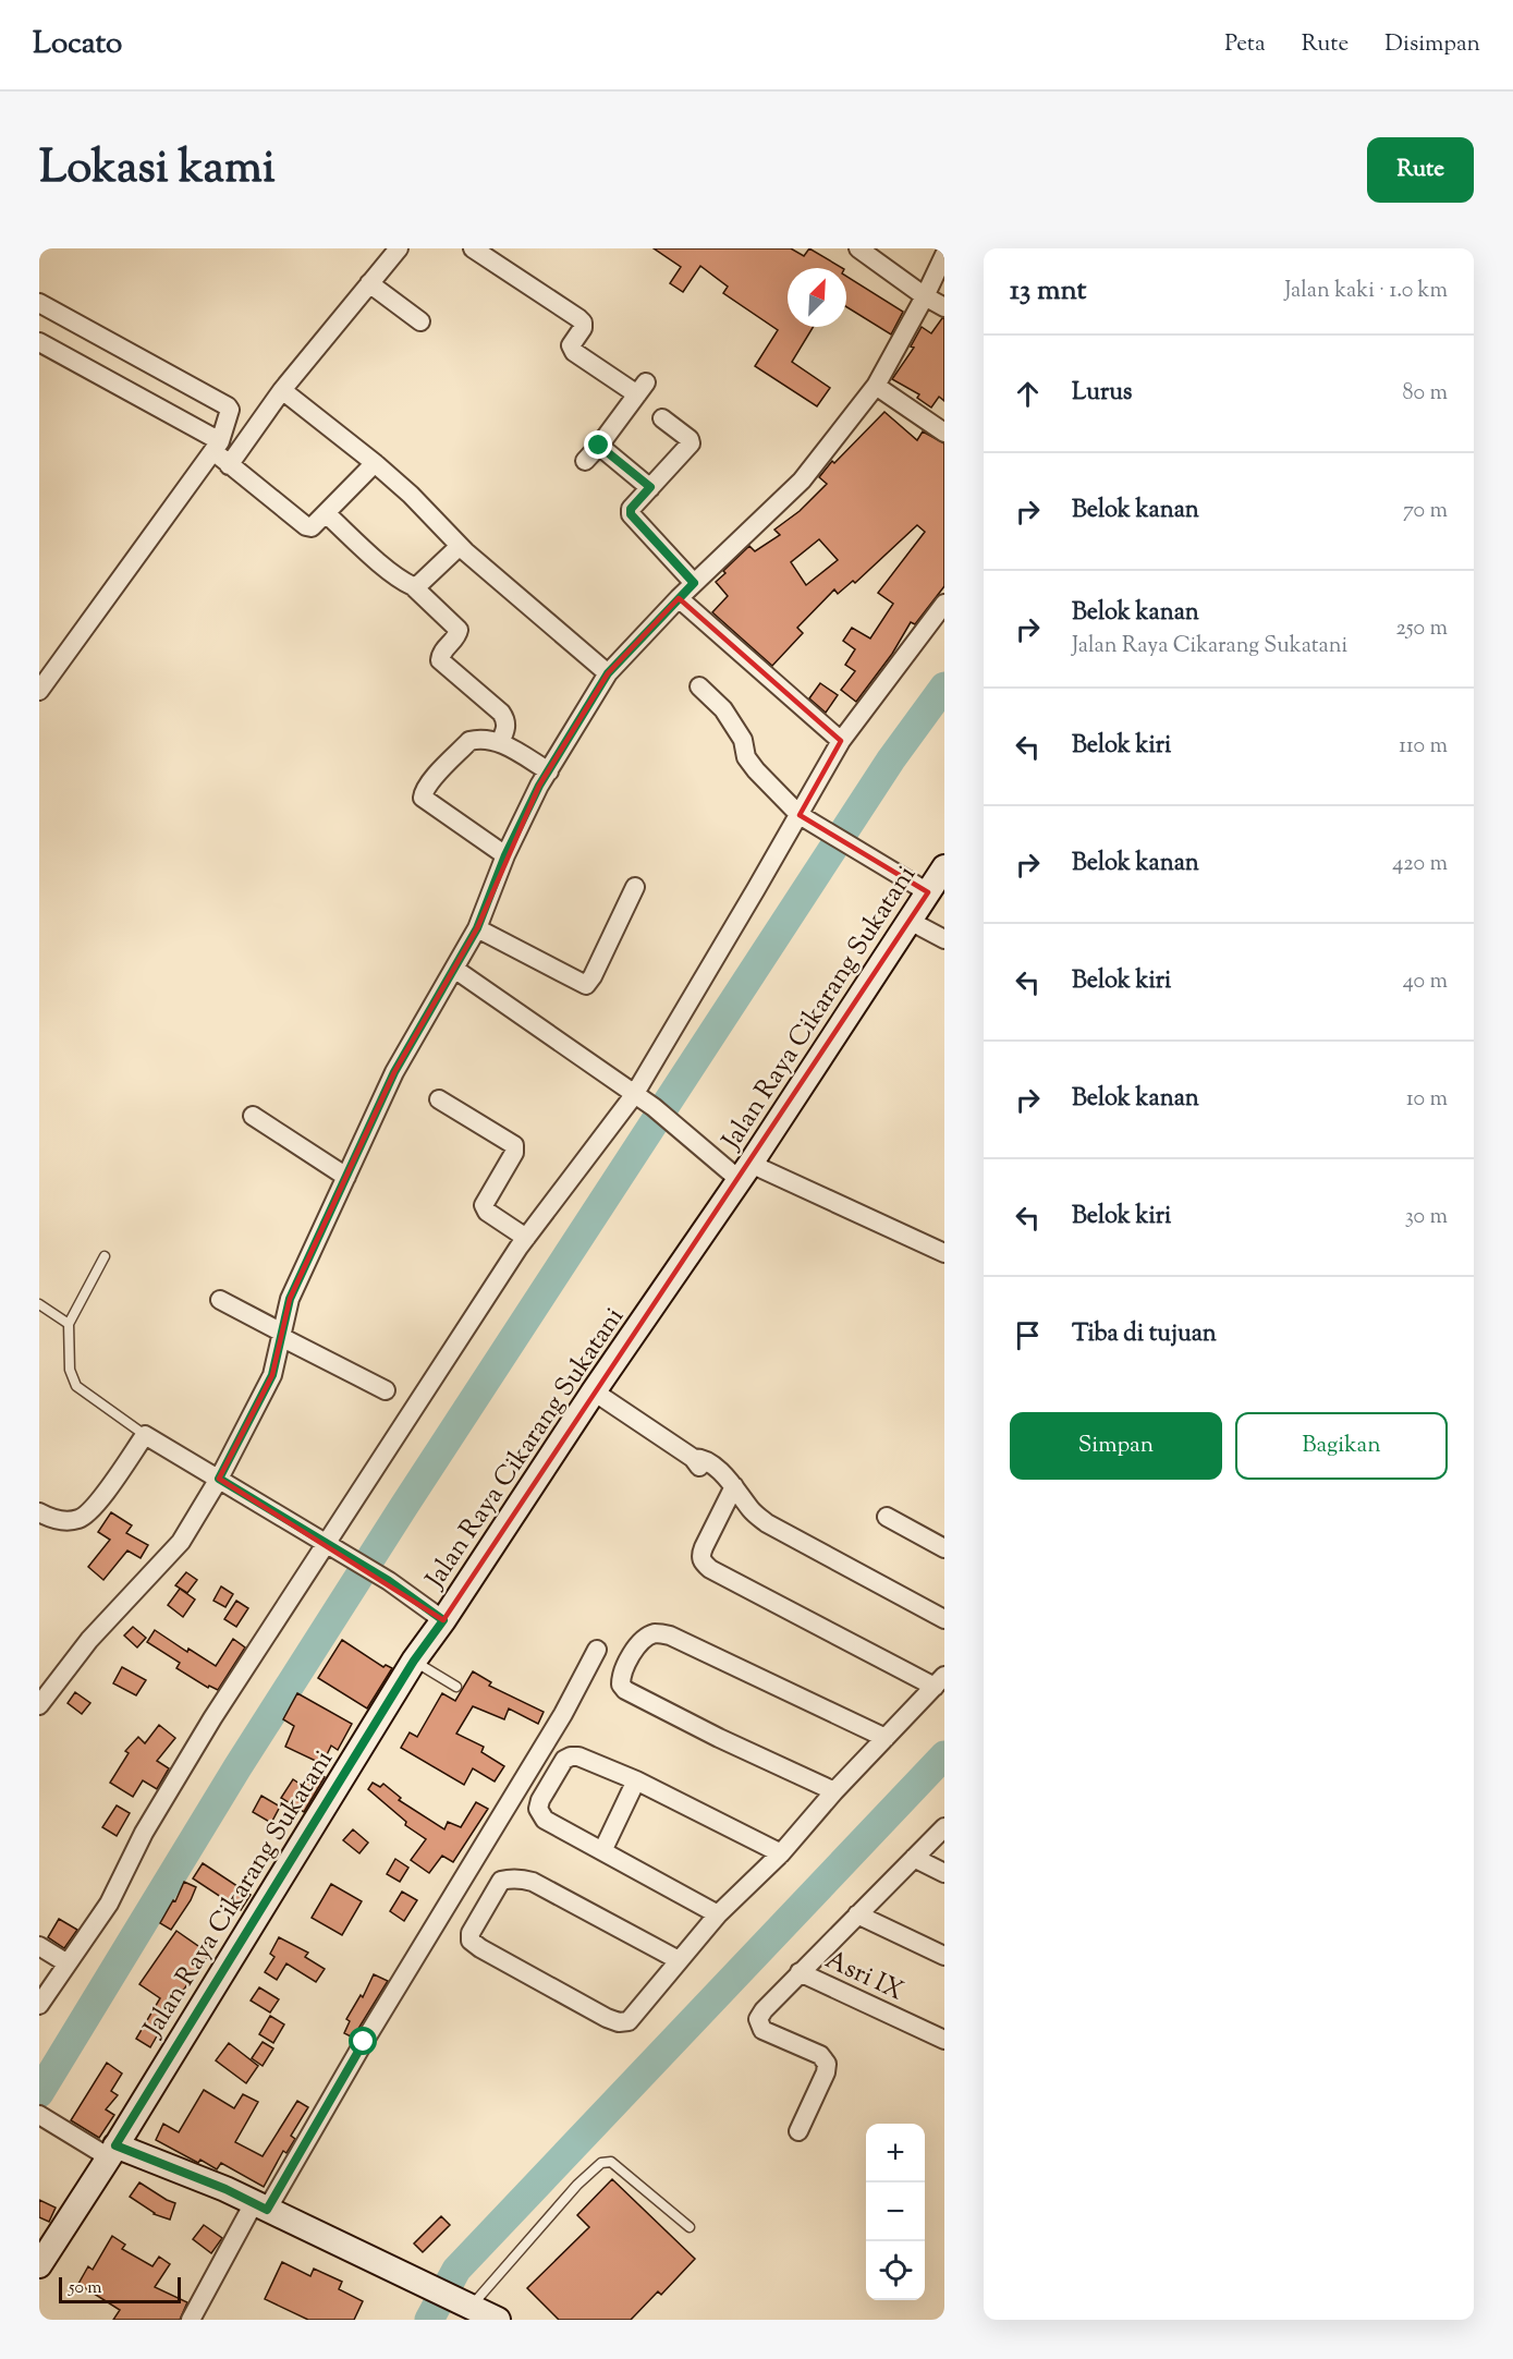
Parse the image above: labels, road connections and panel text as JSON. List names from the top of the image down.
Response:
{
  "streets": {
    "main road": ["Jalan Raya Cikarang Sukatani"],
    "street": ["Asri IX"]
  },
  "scale_bar": "50 m",
  "north": "top right",
  "page": {
    "header": "Locato",
    "nav": ["Peta", "Rute", "Disimpan"],
    "title": "Lokasi kami",
    "buttons": [
      "Rute",
      ["Simpan", "Bagikan"]
    ],
    "heading": ["13 mnt", "Jalan kaki · 1.0 km"],
    "list": [
      ["Lurus", "80 m"],
      ["Belok kanan", "70 m"],
      ["Belok kanan", "Jalan Raya Cikarang Sukatani", "250 m"],
      ["Belok kiri", "110 m"],
      ["Belok kanan", "420 m"],
      ["Belok kiri", "40 m"],
      ["Belok kanan", "10 m"],
      ["Belok kiri", "30 m"],
      "Tiba di tujuan"
    ],
    "map_buttons": ["+", "−"],
    "scale": "50 m"
  }
}
